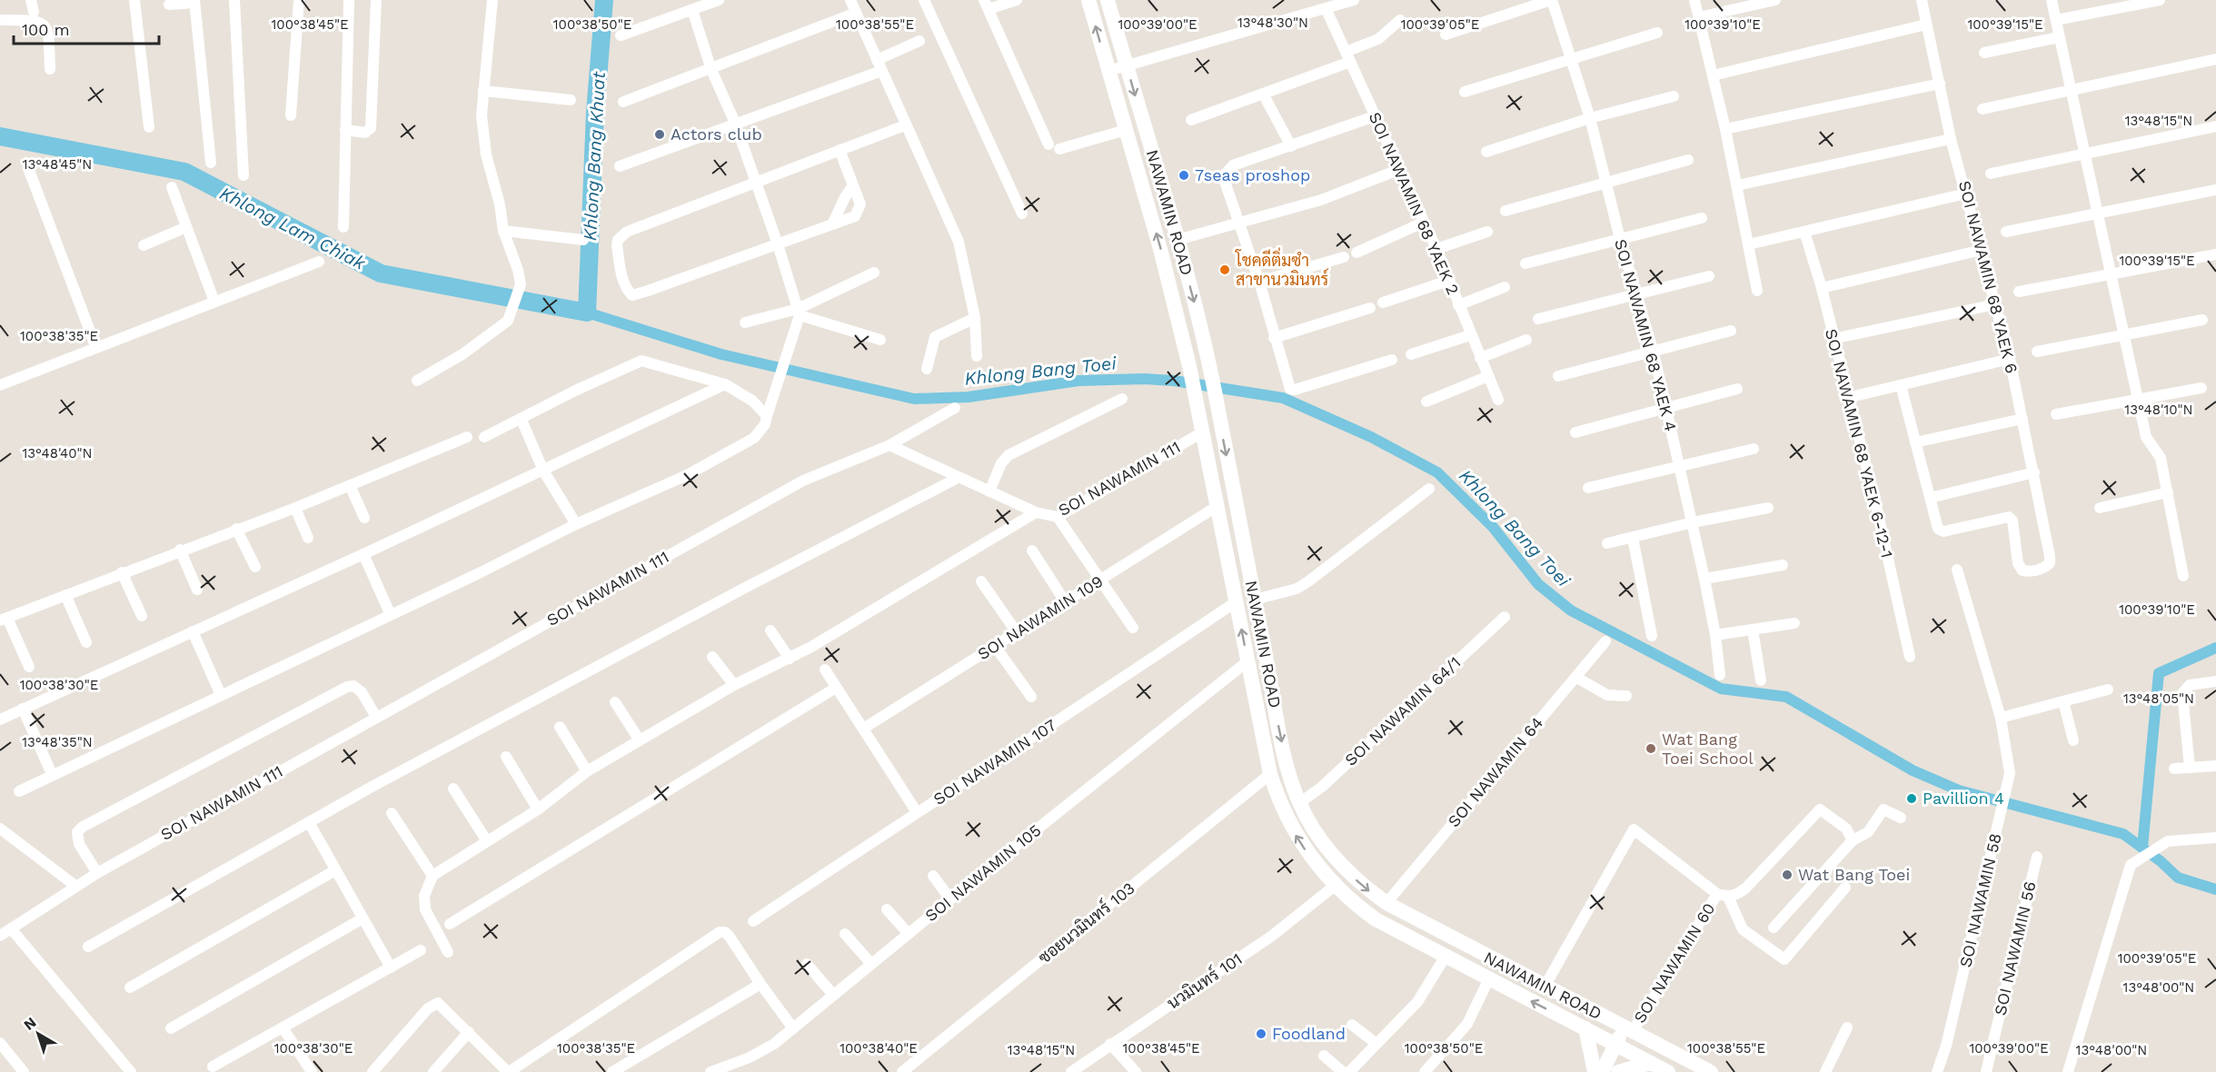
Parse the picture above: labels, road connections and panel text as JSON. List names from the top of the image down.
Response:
{
  "streets": {
    "main road": ["NAWAMIN ROAD"],
    "street": [
      "SOI NAWAMIN 68 YAEK 2",
      "SOI NAWAMIN 68 YAEK 6",
      "SOI NAWAMIN 68 YAEK 4",
      "SOI NAWAMIN 68 YAEK 6-12-1",
      "SOI NAWAMIN 111",
      "SOI NAWAMIN 109",
      "SOI NAWAMIN 64/1",
      "SOI NAWAMIN 107",
      "SOI NAWAMIN 64",
      "SOI NAWAMIN 105",
      "SOI NAWAMIN 58",
      "ซอยนวมินทร์ 103",
      "SOI NAWAMIN 56",
      "SOI NAWAMIN 60",
      "นวมินทร์ 101"
    ]
  },
  "crossings": [
    ["NAWAMIN ROAD", "SOI NAWAMIN 111"],
    ["NAWAMIN ROAD", "SOI NAWAMIN 109"],
    ["NAWAMIN ROAD", "SOI NAWAMIN 64/1"],
    ["NAWAMIN ROAD", "SOI NAWAMIN 107"],
    ["NAWAMIN ROAD", "SOI NAWAMIN 64"],
    ["NAWAMIN ROAD", "SOI NAWAMIN 105"],
    ["NAWAMIN ROAD", "ซอยนวมินทร์ 103"],
    ["NAWAMIN ROAD", "SOI NAWAMIN 60"],
    ["NAWAMIN ROAD", "นวมินทร์ 101"]
  ],
  "water": ["Khlong Bang Khuat", "Khlong Lam Chiak", "Khlong Bang Toei"],
  "places": [
    "Actors club",
    "7seas proshop",
    "โชคดีติ่มซำ สาขานวมินทร์",
    "Wat Bang Toei School",
    "Pavillion 4",
    "Wat Bang Toei",
    "Foodland"
  ],
  "scale_bar": "100 m",
  "north": "top left",
  "coordinates": [
    "13°48'30\"N",
    "100°38'45\"E",
    "100°38'50\"E",
    "100°38'55\"E",
    "100°39'00\"E",
    "100°39'05\"E",
    "100°39'10\"E",
    "100°39'15\"E",
    "13°48'15\"N",
    "13°48'45\"N",
    "100°38'35\"E",
    "13°48'10\"N",
    "13°48'40\"N",
    "100°38'30\"E",
    "13°48'05\"N",
    "13°48'35\"N",
    "13°48'00\"N",
    "100°38'40\"E"
  ]
}
